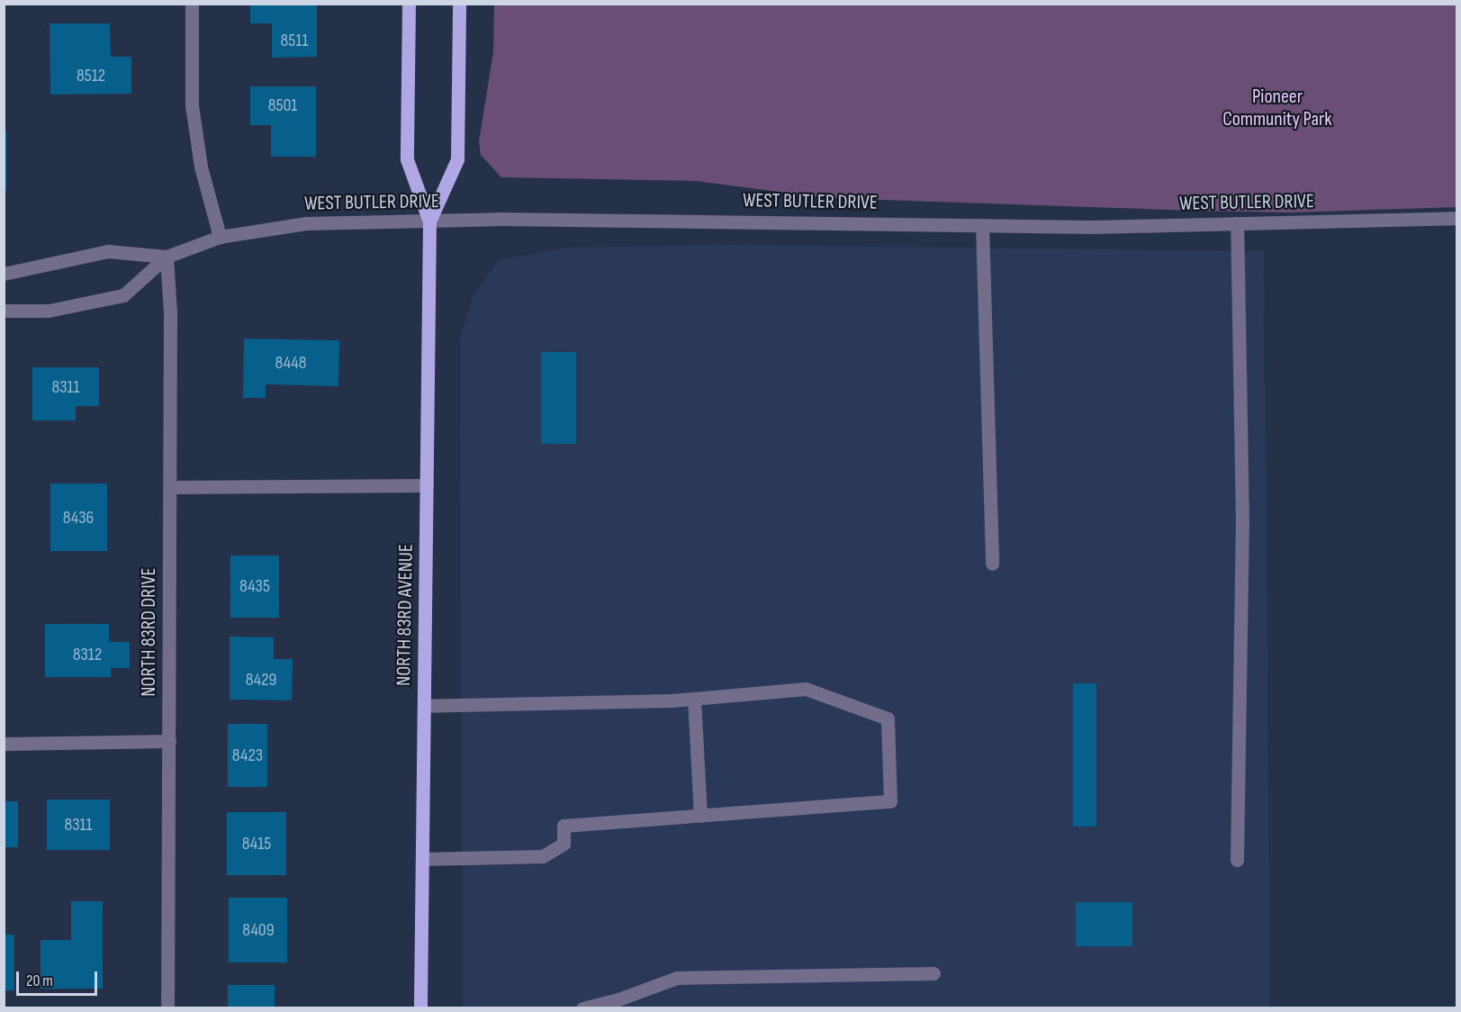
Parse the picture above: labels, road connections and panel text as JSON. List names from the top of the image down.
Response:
{
  "streets": {
    "main road": ["NORTH 83RD AVENUE"],
    "street": ["WEST BUTLER DRIVE", "NORTH 83RD DRIVE"]
  },
  "crossings": [
    ["WEST BUTLER DRIVE", "NORTH 83RD AVENUE"],
    ["WEST BUTLER DRIVE", "NORTH 83RD DRIVE"]
  ],
  "parks": ["Pioneer Community Park"],
  "house_numbers": [
    "8511",
    "8512",
    "8501",
    "8448",
    "8311",
    "8436",
    "8435",
    "8312",
    "8429",
    "8423",
    "8311",
    "8415",
    "8409"
  ],
  "scale_bar": "20 m"
}
